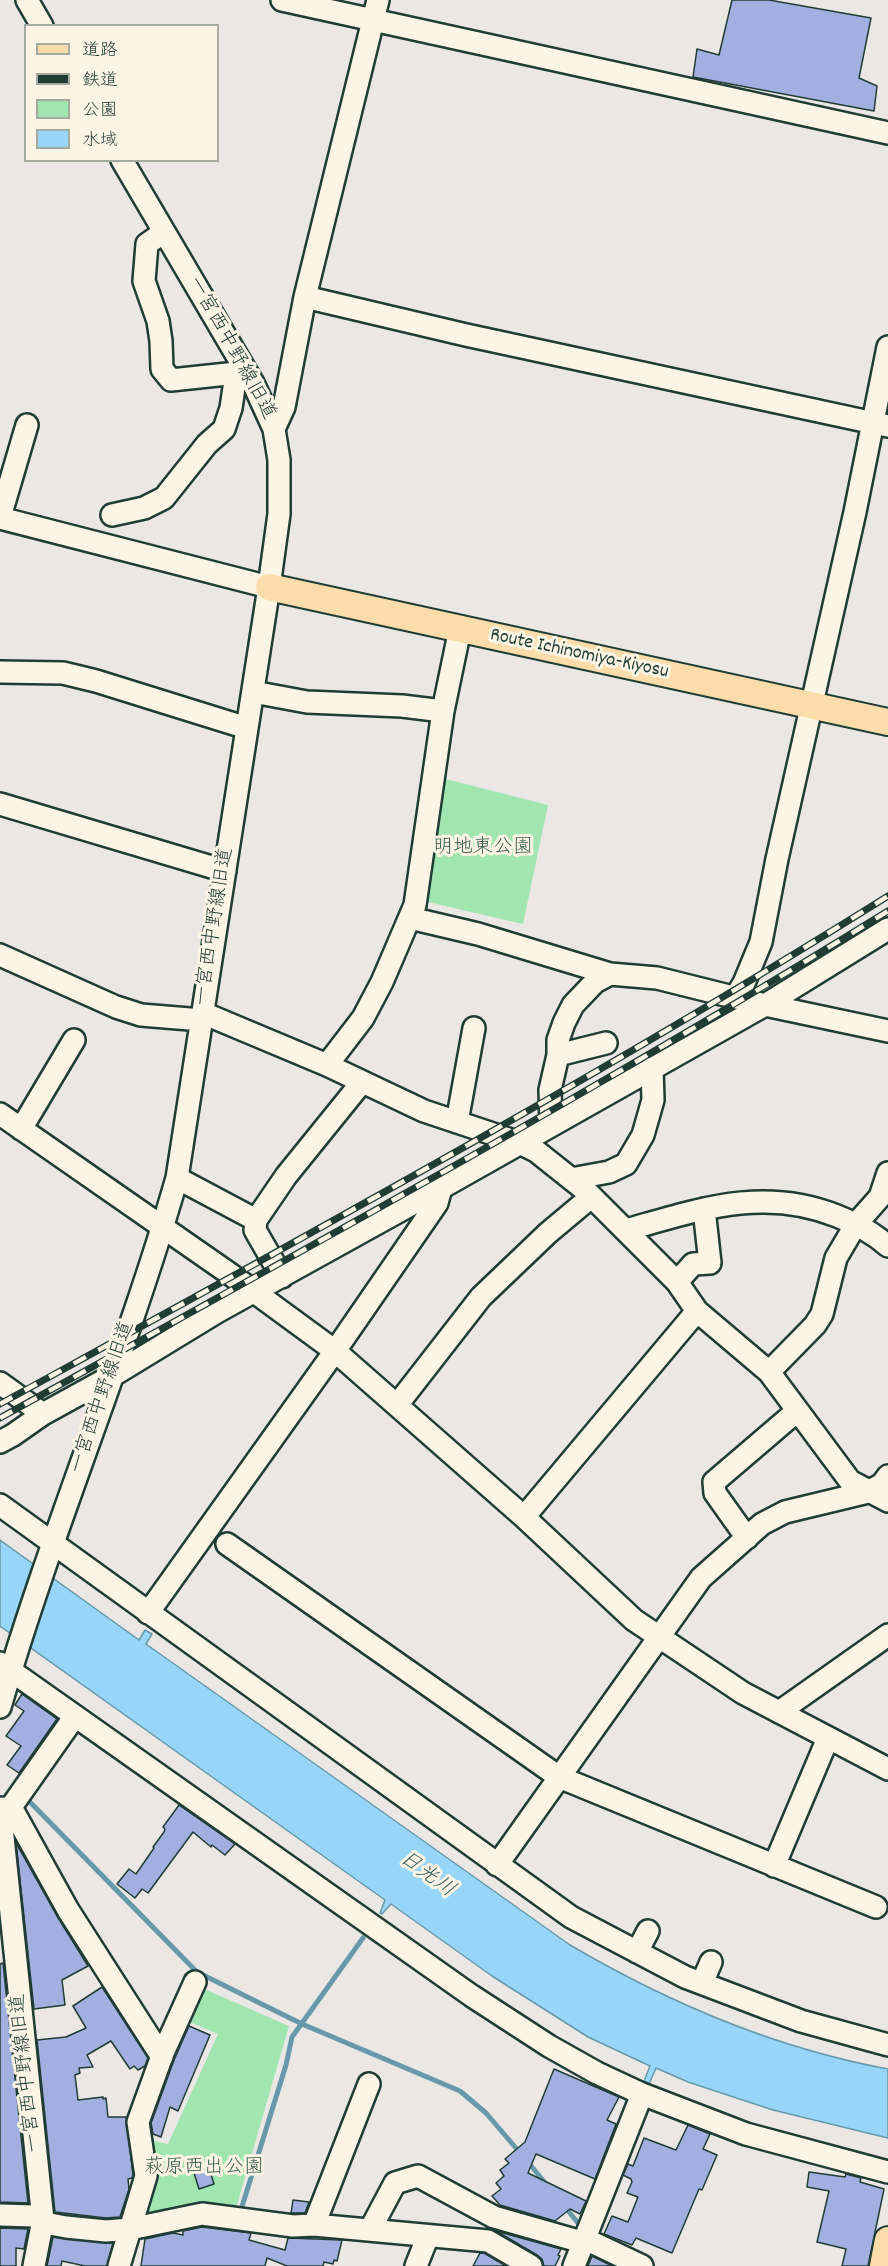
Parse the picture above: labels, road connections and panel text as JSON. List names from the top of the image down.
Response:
{
  "streets": {
    "main road": ["Route Ichinomiya-Kiyosu"],
    "street": ["一宮西中野線旧道"]
  },
  "crossings": [
    ["一宮西中野線旧道", "Route Ichinomiya-Kiyosu"]
  ],
  "water": ["日光川"],
  "parks": ["明地東公園", "萩原西出公園"],
  "legend": [
    "道路",
    "鉄道",
    "公園",
    "水域"
  ]
}
